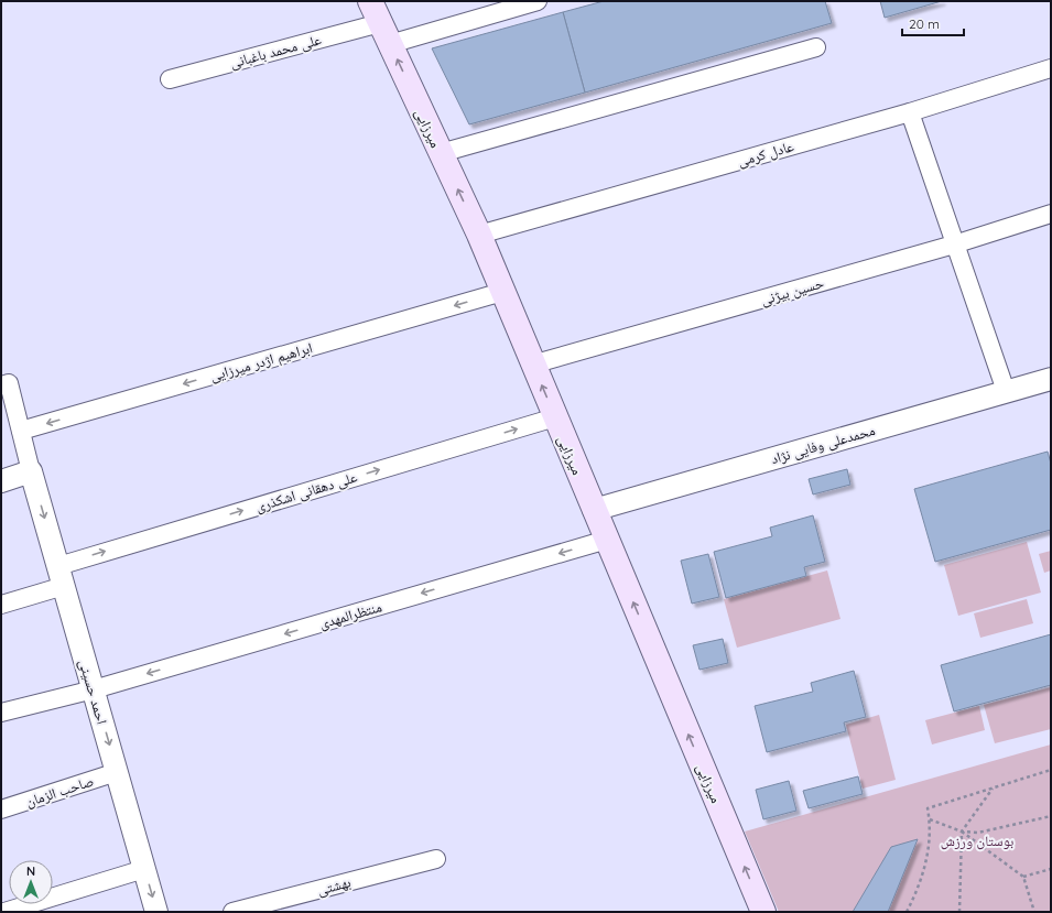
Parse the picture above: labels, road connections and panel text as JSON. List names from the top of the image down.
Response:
{
  "streets": {
    "main road": ["میرزایی"],
    "street": [
      "علی محمد باغبانی",
      "عادل کرمی",
      "حسین بیژنی",
      "ابراهیم اژدر میرزایی",
      "محمدعلی وفایی نژاد",
      "علی دهقانی اشکذری",
      "منتظرالمهدی",
      "احمد حسینی",
      "صاحب الزمان",
      "بهشتی"
    ]
  },
  "crossings": [
    ["علی محمد باغبانی", "میرزایی"],
    ["میرزایی", "عادل کرمی"],
    ["میرزایی", "حسین بیژنی"],
    ["میرزایی", "ابراهیم اژدر میرزایی"],
    ["میرزایی", "محمدعلی وفایی نژاد"],
    ["میرزایی", "علی دهقانی اشکذری"],
    ["میرزایی", "منتظرالمهدی"],
    ["علی دهقانی اشکذری", "احمد حسینی"],
    ["منتظرالمهدی", "احمد حسینی"],
    ["احمد حسینی", "صاحب الزمان"]
  ],
  "one_way": [
    "میرزایی",
    "ابراهیم اژدر میرزایی",
    "علی دهقانی اشکذری",
    "منتظرالمهدی",
    "احمد حسینی"
  ],
  "parks": ["بوستان ورزش"],
  "scale_bar": "20 m",
  "north": "top"
}
